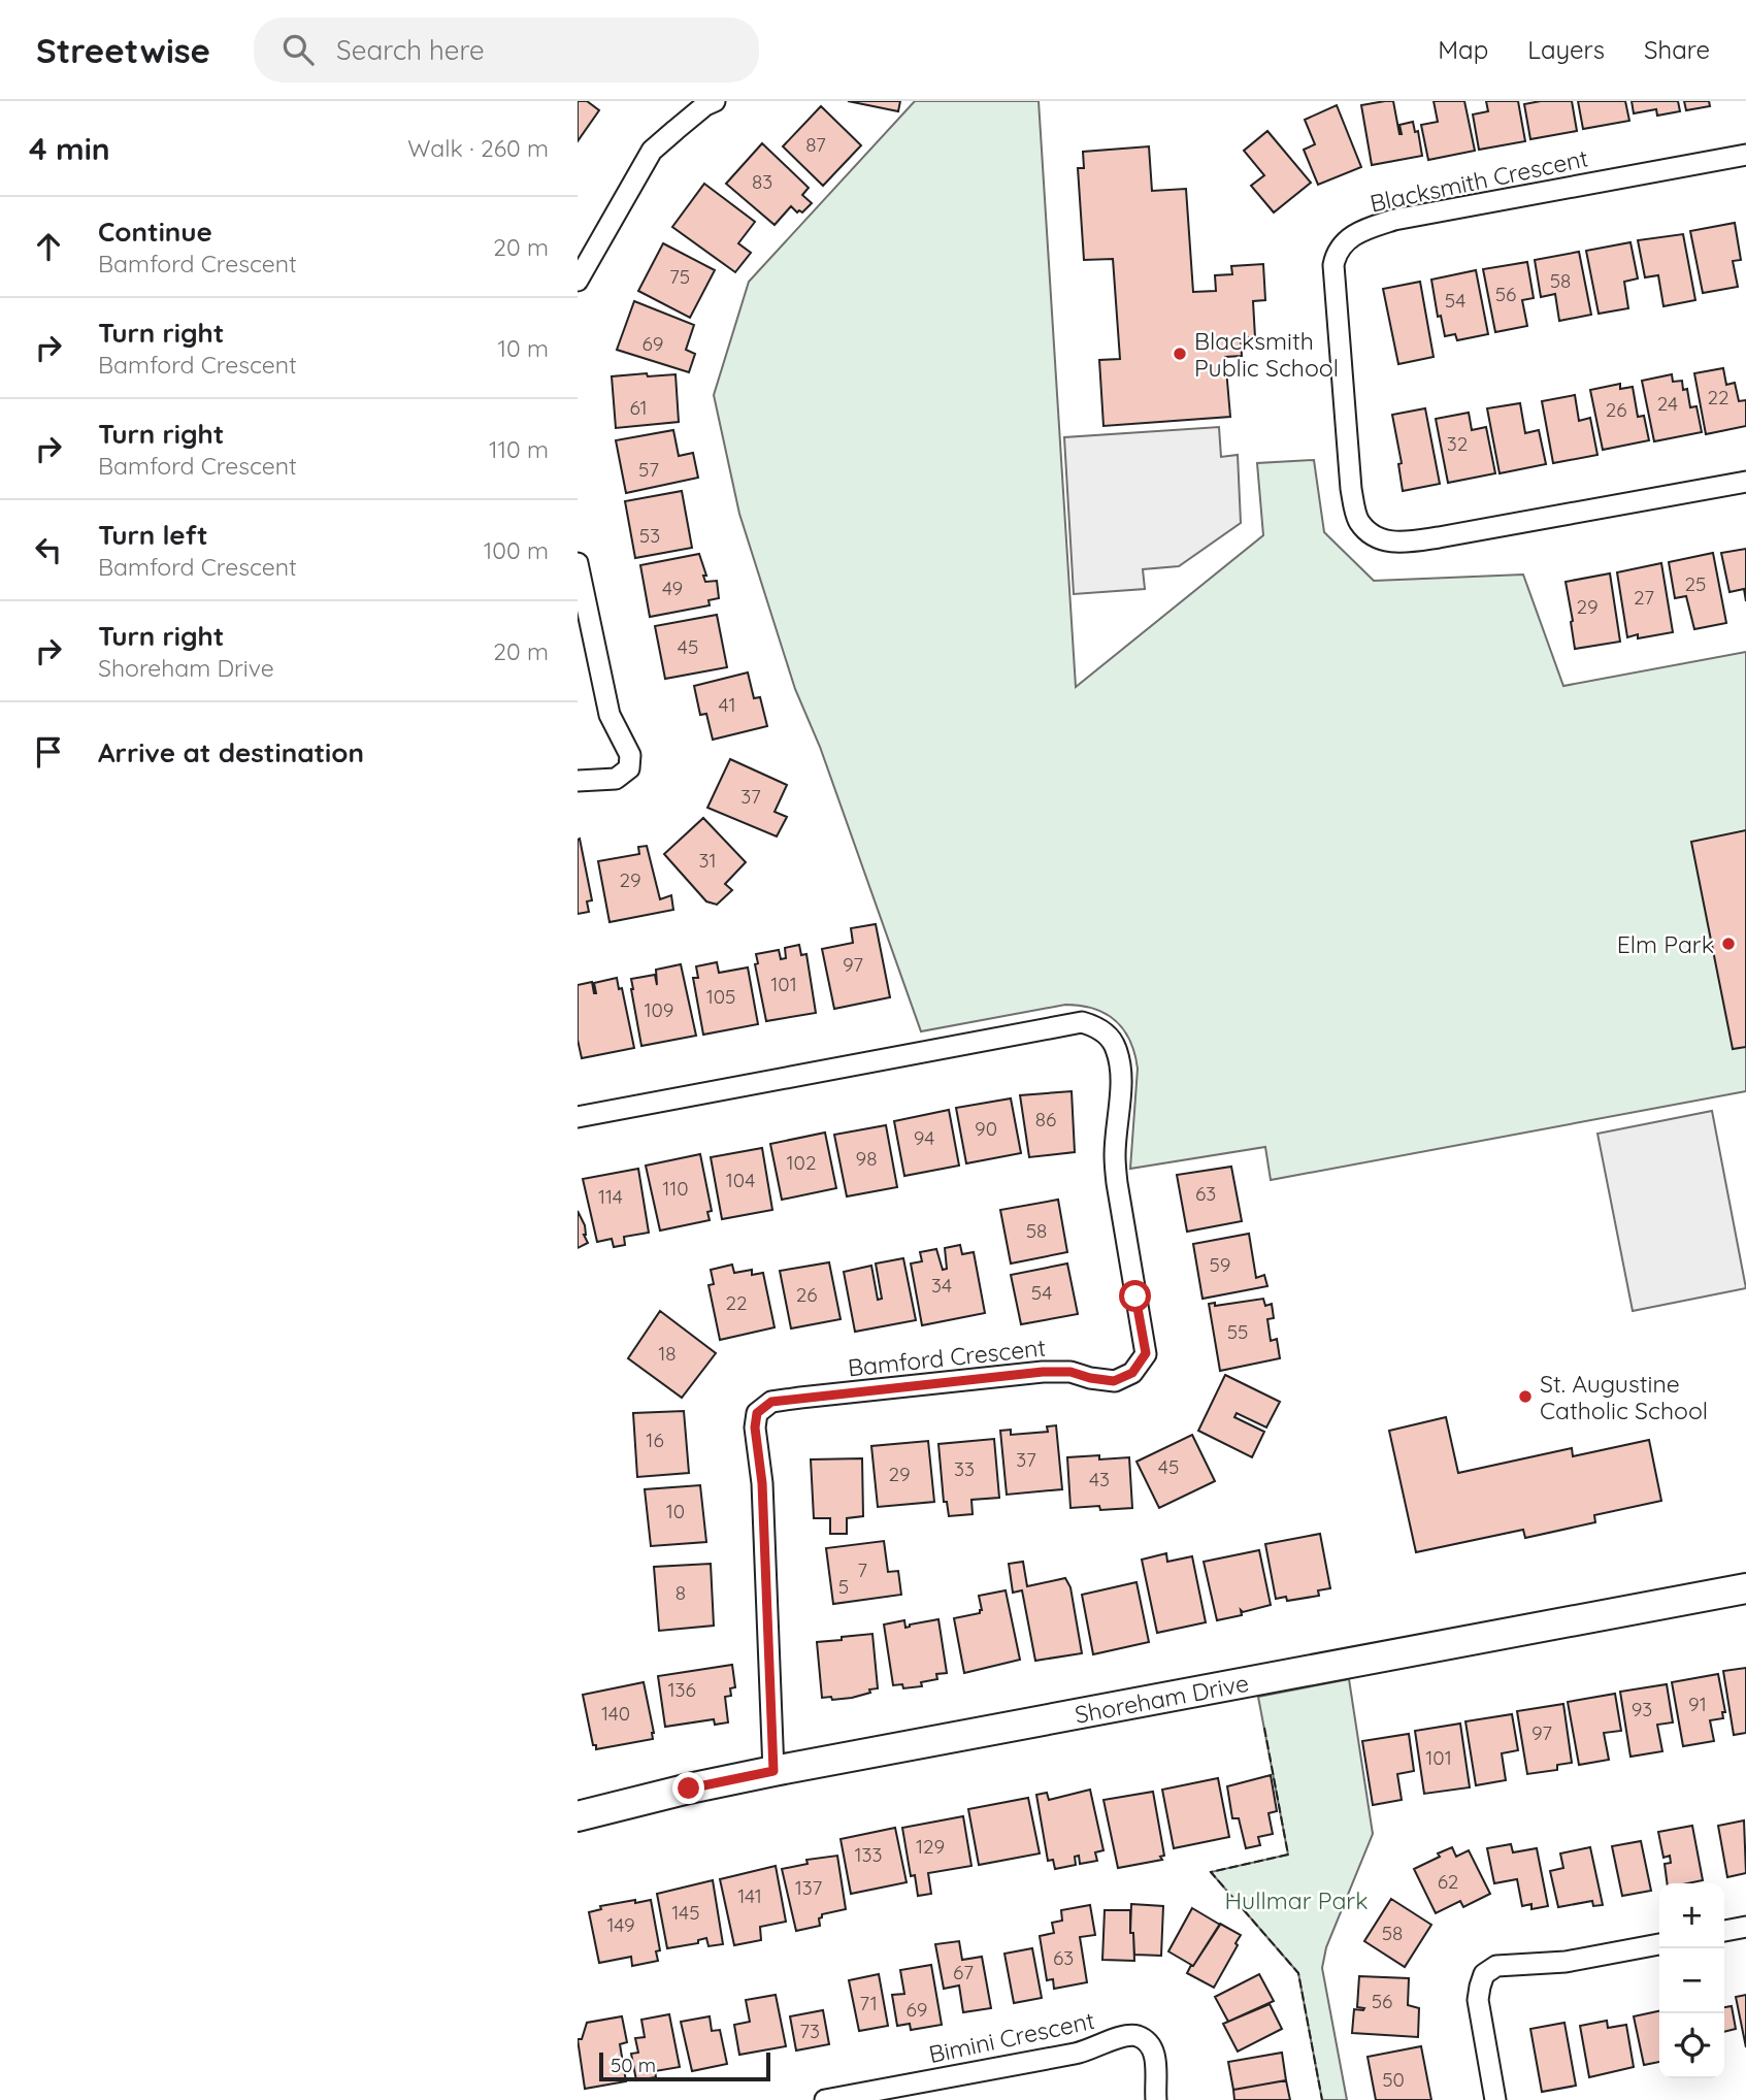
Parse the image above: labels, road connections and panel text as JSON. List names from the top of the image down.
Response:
{
  "streets": {
    "street": [
      "Blacksmith Crescent",
      "Bamford Crescent",
      "Shoreham Drive",
      "Bimini Crescent"
    ]
  },
  "crossings": [
    ["Bamford Crescent", "Shoreham Drive"]
  ],
  "parks": ["Hullmar Park"],
  "places": ["Blacksmith Public School", "Elm Park", "St. Augustine Catholic School"],
  "house_numbers": [
    "87",
    "83",
    "75",
    "58",
    "56",
    "54",
    "69",
    "22",
    "24",
    "61",
    "26",
    "32",
    "57",
    "53",
    "25",
    "49",
    "27",
    "29",
    "45",
    "41",
    "37",
    "31",
    "29",
    "97",
    "101",
    "105",
    "109",
    "86",
    "90",
    "94",
    "98",
    "102",
    "104",
    "110",
    "63",
    "114",
    "58",
    "59",
    "34",
    "54",
    "26",
    "22",
    "55",
    "18",
    "16",
    "37",
    "45",
    "33",
    "29",
    "43",
    "10",
    "7",
    "5",
    "8",
    "136",
    "91",
    "93",
    "140",
    "97",
    "101",
    "129",
    "133",
    "62",
    "137",
    "141",
    "145",
    "149",
    "58",
    "63",
    "67",
    "56",
    "71",
    "69",
    "73",
    "50"
  ],
  "scale_bar": "50 m",
  "page": {
    "header": "Streetwise",
    "search": "Search here",
    "nav": ["Map", "Layers", "Share"],
    "heading": ["4 min", "Walk · 260 m"],
    "list": [
      ["Continue", "Bamford Crescent", "20 m"],
      ["Turn right", "Bamford Crescent", "10 m"],
      ["Turn right", "Bamford Crescent", "110 m"],
      ["Turn left", "Bamford Crescent", "100 m"],
      ["Turn right", "Shoreham Drive", "20 m"],
      "Arrive at destination"
    ],
    "map_buttons": ["+", "−"],
    "scale": "50 m"
  }
}
